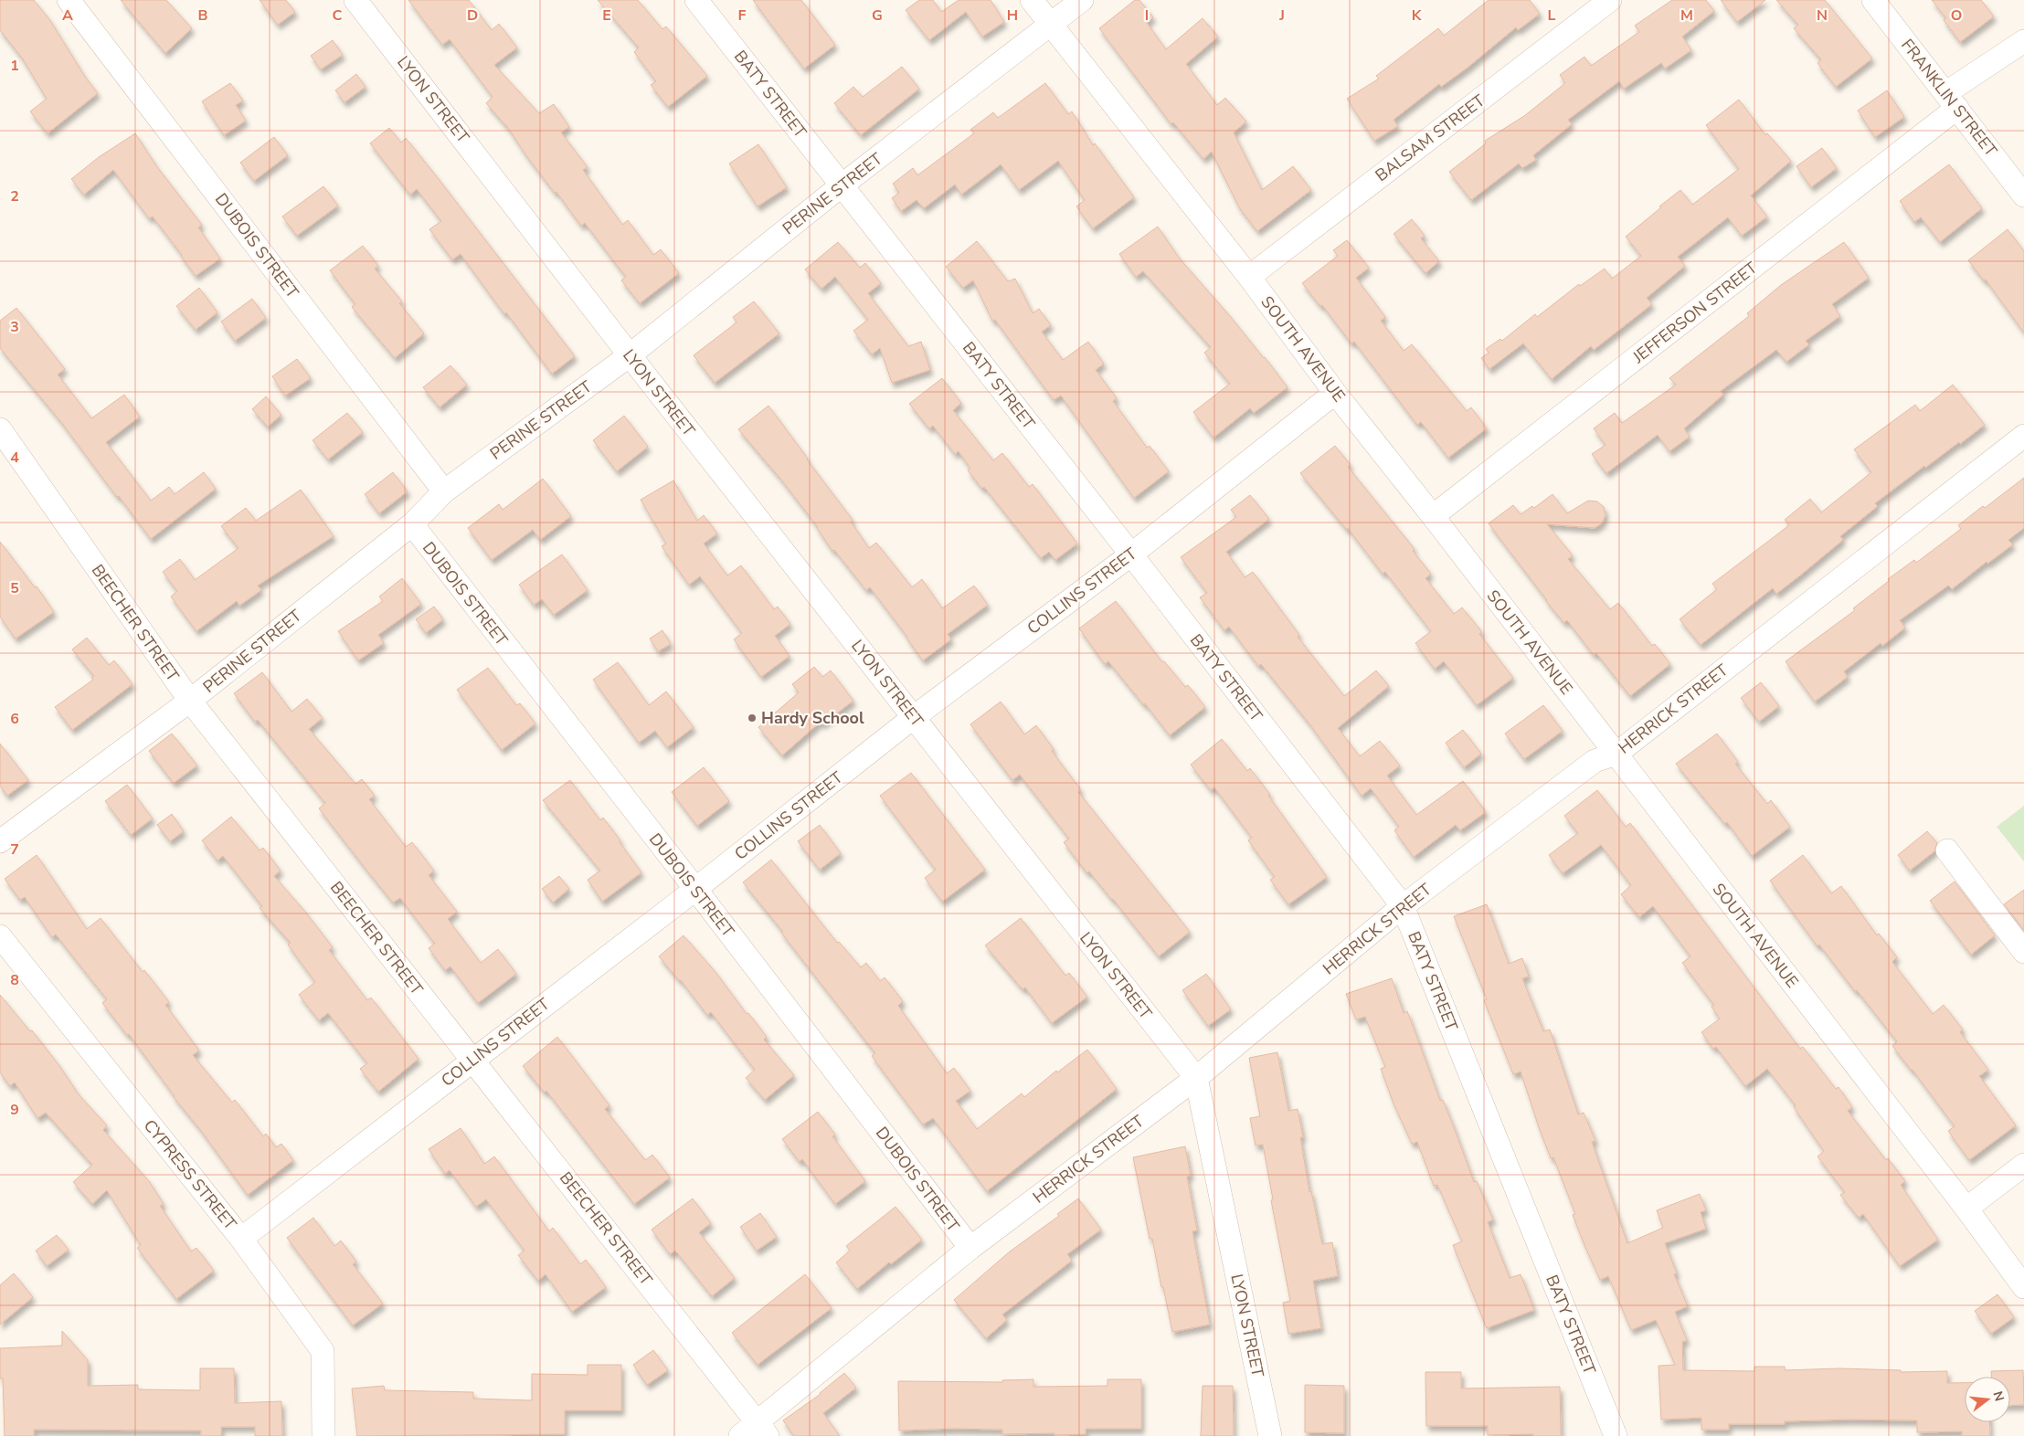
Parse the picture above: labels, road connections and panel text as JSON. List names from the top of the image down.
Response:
{
  "streets": {
    "street": [
      "BATY STREET",
      "FRANKLIN STREET",
      "LYON STREET",
      "BALSAM STREET",
      "PERINE STREET",
      "DUBOIS STREET",
      "JEFFERSON STREET",
      "SOUTH AVENUE",
      "COLLINS STREET",
      "BEECHER STREET",
      "HERRICK STREET",
      "CYPRESS STREET"
    ]
  },
  "crossings": [
    ["BATY STREET", "PERINE STREET"],
    ["BATY STREET", "COLLINS STREET"],
    ["BATY STREET", "HERRICK STREET"],
    ["FRANKLIN STREET", "JEFFERSON STREET"],
    ["LYON STREET", "PERINE STREET"],
    ["LYON STREET", "COLLINS STREET"],
    ["LYON STREET", "HERRICK STREET"],
    ["BALSAM STREET", "SOUTH AVENUE"],
    ["PERINE STREET", "DUBOIS STREET"],
    ["PERINE STREET", "SOUTH AVENUE"],
    ["PERINE STREET", "BEECHER STREET"],
    ["DUBOIS STREET", "COLLINS STREET"],
    ["DUBOIS STREET", "HERRICK STREET"],
    ["JEFFERSON STREET", "SOUTH AVENUE"],
    ["SOUTH AVENUE", "COLLINS STREET"],
    ["SOUTH AVENUE", "HERRICK STREET"],
    ["COLLINS STREET", "BEECHER STREET"],
    ["COLLINS STREET", "CYPRESS STREET"],
    ["BEECHER STREET", "HERRICK STREET"]
  ],
  "places": ["Hardy School"],
  "north": "right",
  "grid": {
    "columns": [
      "A",
      "B",
      "C",
      "D",
      "E",
      "F",
      "G",
      "H",
      "I",
      "J",
      "K",
      "L",
      "M",
      "N",
      "O"
    ],
    "rows": [
      "1",
      "2",
      "3",
      "4",
      "5",
      "6",
      "7",
      "8",
      "9"
    ]
  }
}
